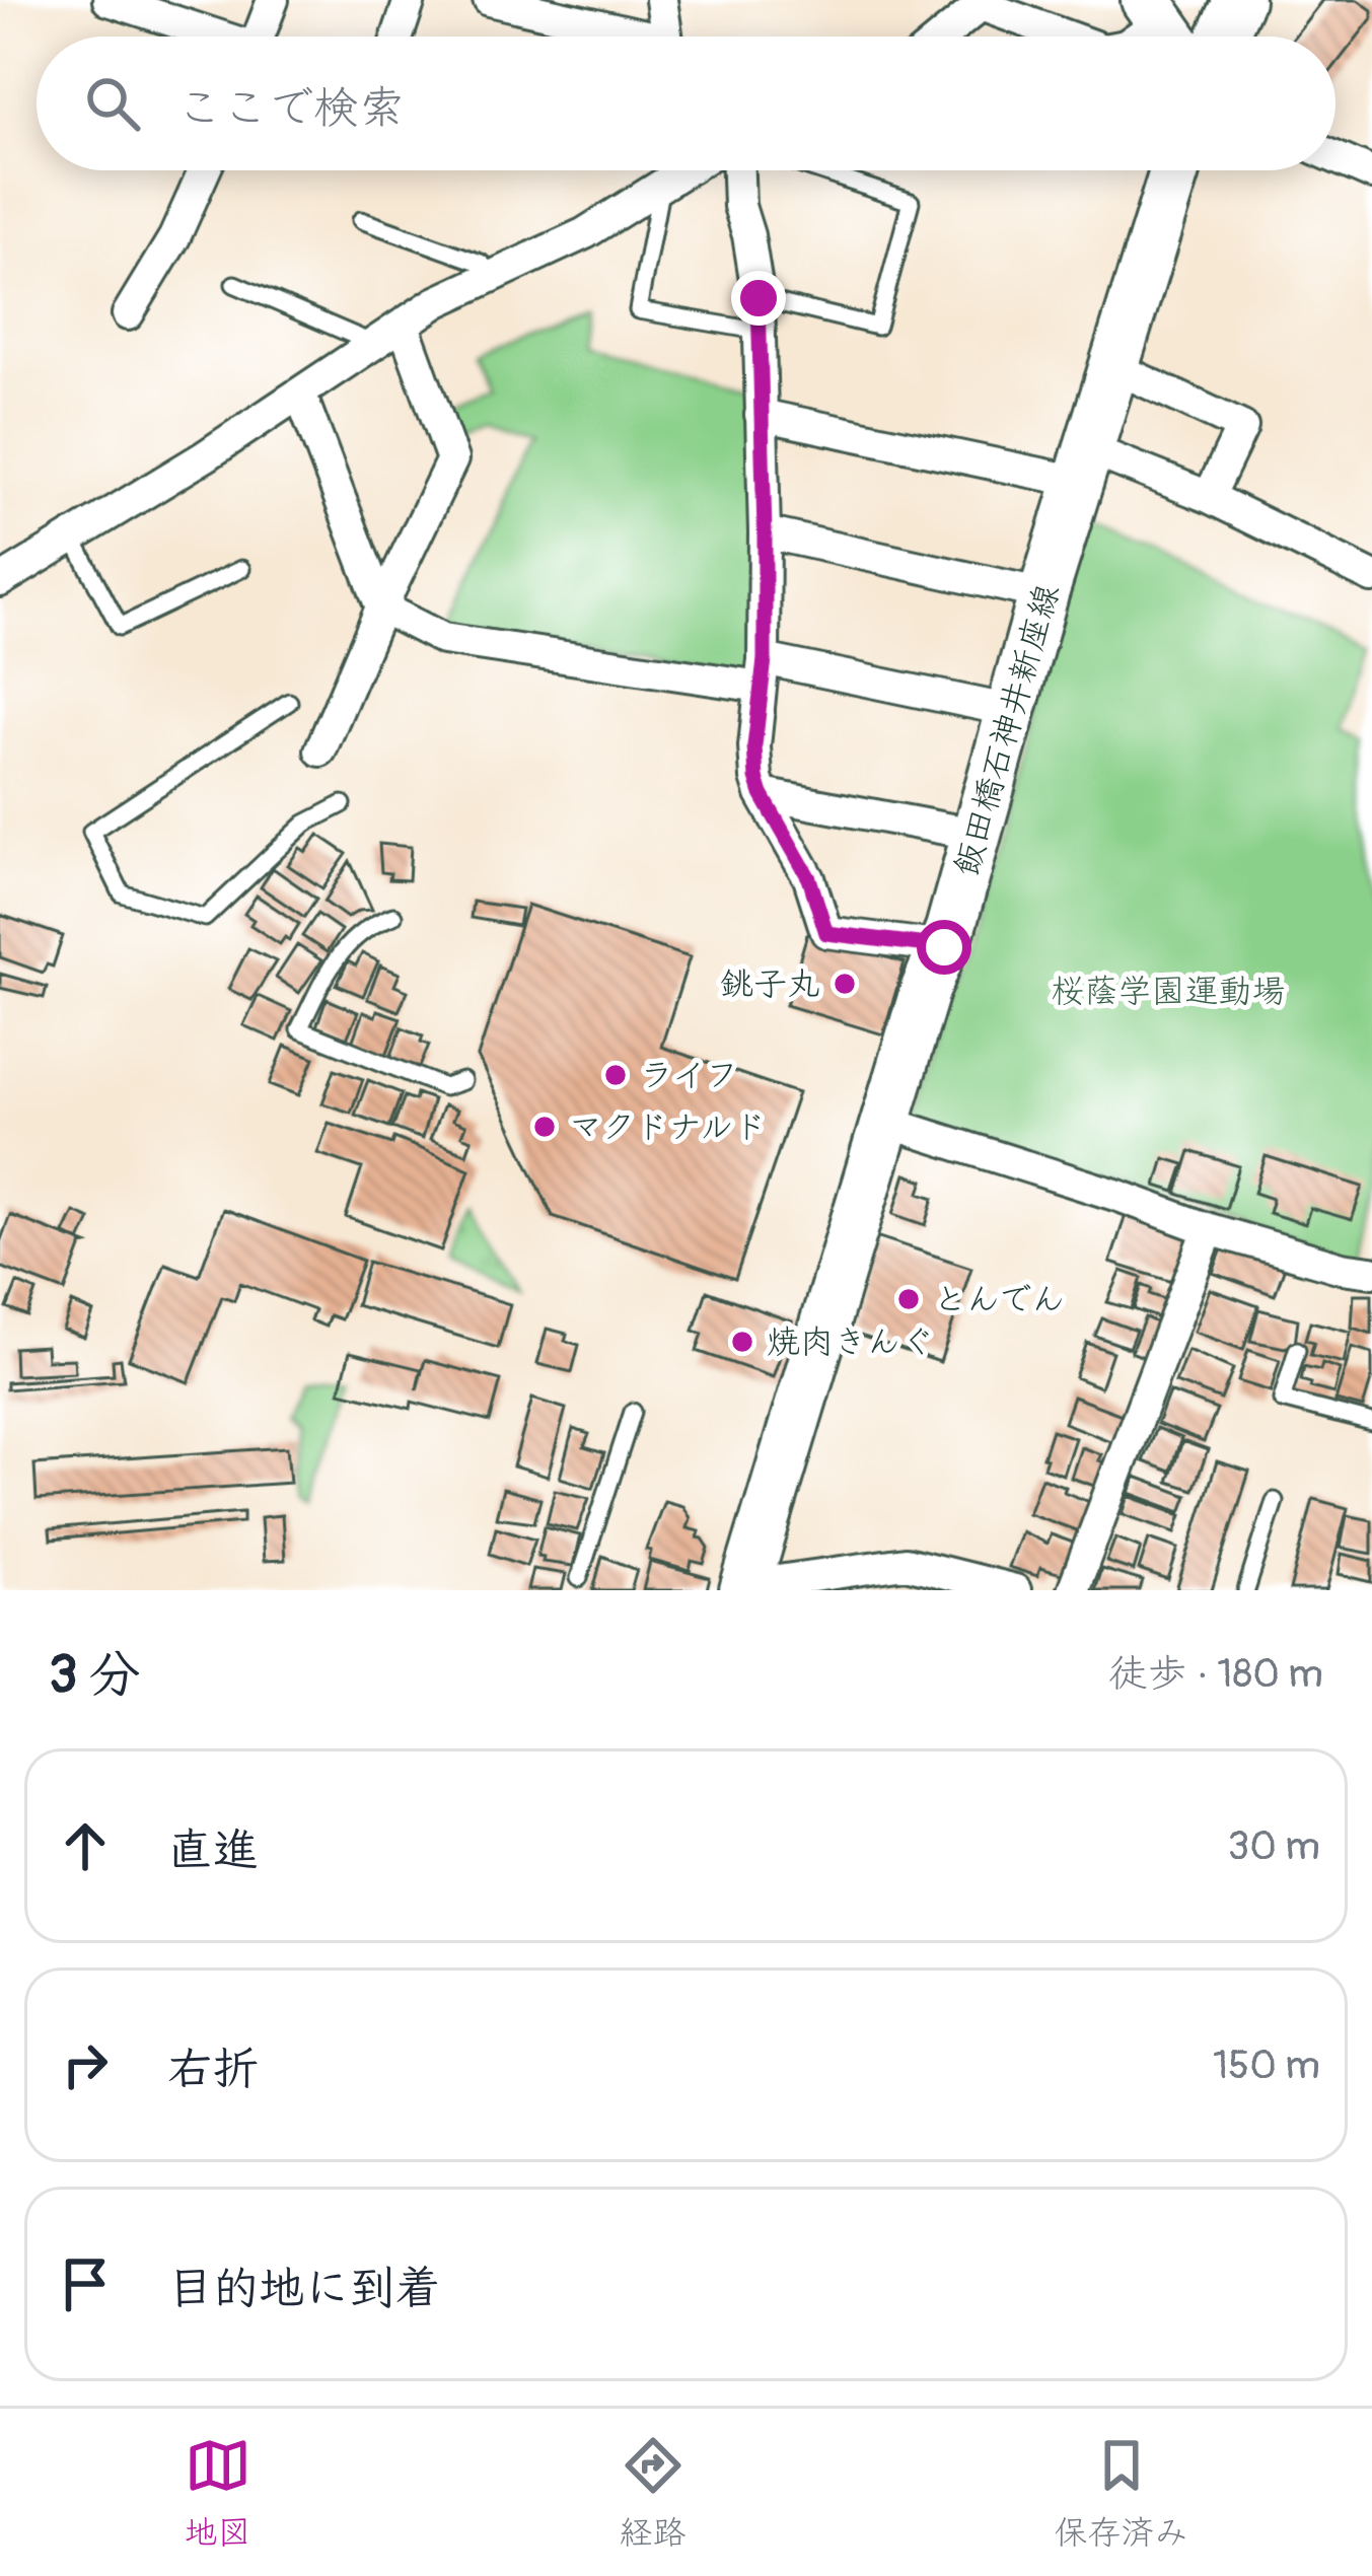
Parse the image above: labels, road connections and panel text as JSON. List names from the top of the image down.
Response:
{
  "streets": {
    "main road": ["飯田橋石神井新座線"]
  },
  "parks": ["桜蔭学園運動場"],
  "places": [
    "銚子丸",
    "ライフ",
    "マクドナルド",
    "とんでん",
    "焼肉きんぐ"
  ],
  "page": {
    "search": "ここで検索",
    "heading": ["3 分", "徒歩 · 180 m"],
    "list": [
      ["直進", "30 m"],
      ["右折", "150 m"],
      "目的地に到着"
    ],
    "nav": ["地図", "経路", "保存済み"]
  }
}
